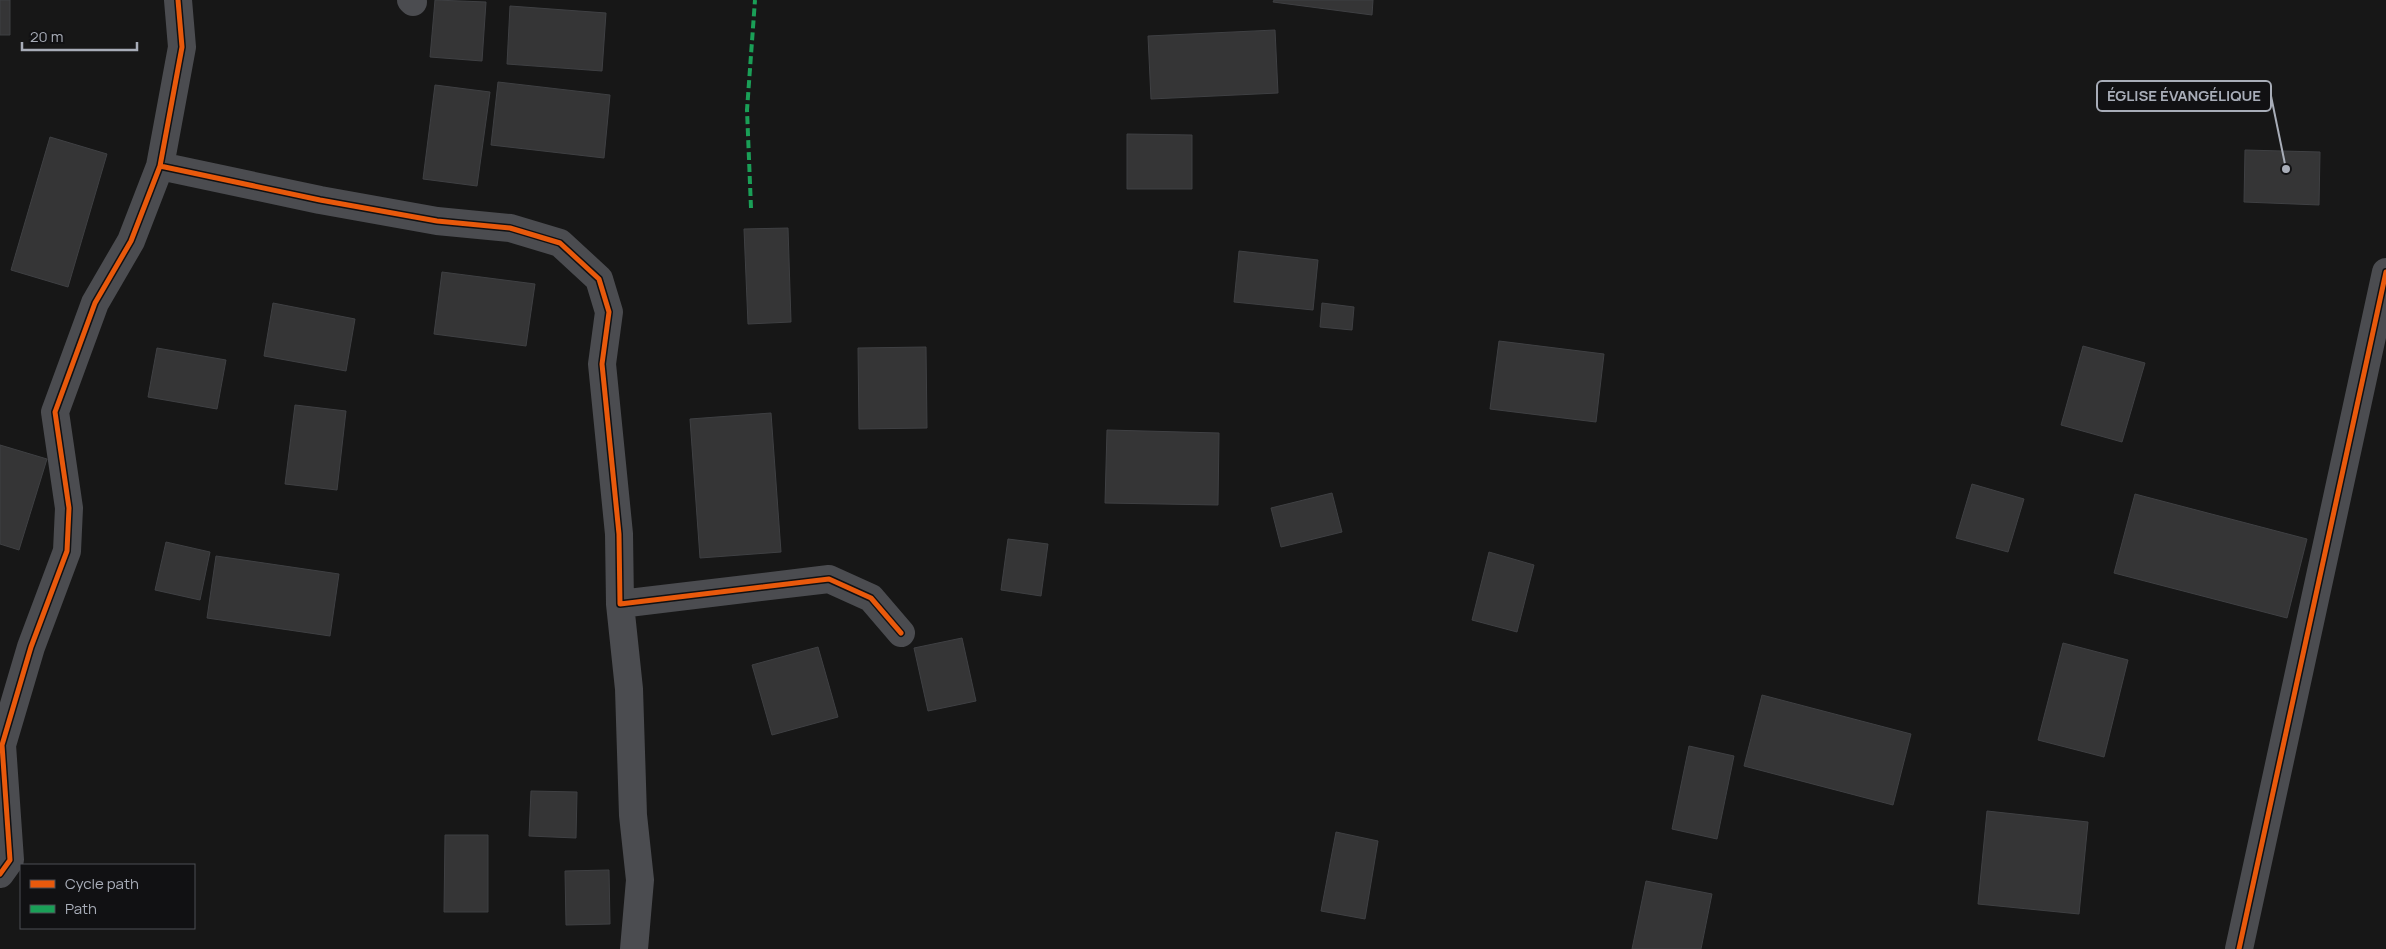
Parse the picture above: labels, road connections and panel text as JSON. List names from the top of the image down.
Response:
{
  "places": ["ÉGLISE ÉVANGÉLIQUE"],
  "legend": ["Cycle path", "Path"],
  "scale_bar": "20 m"
}
